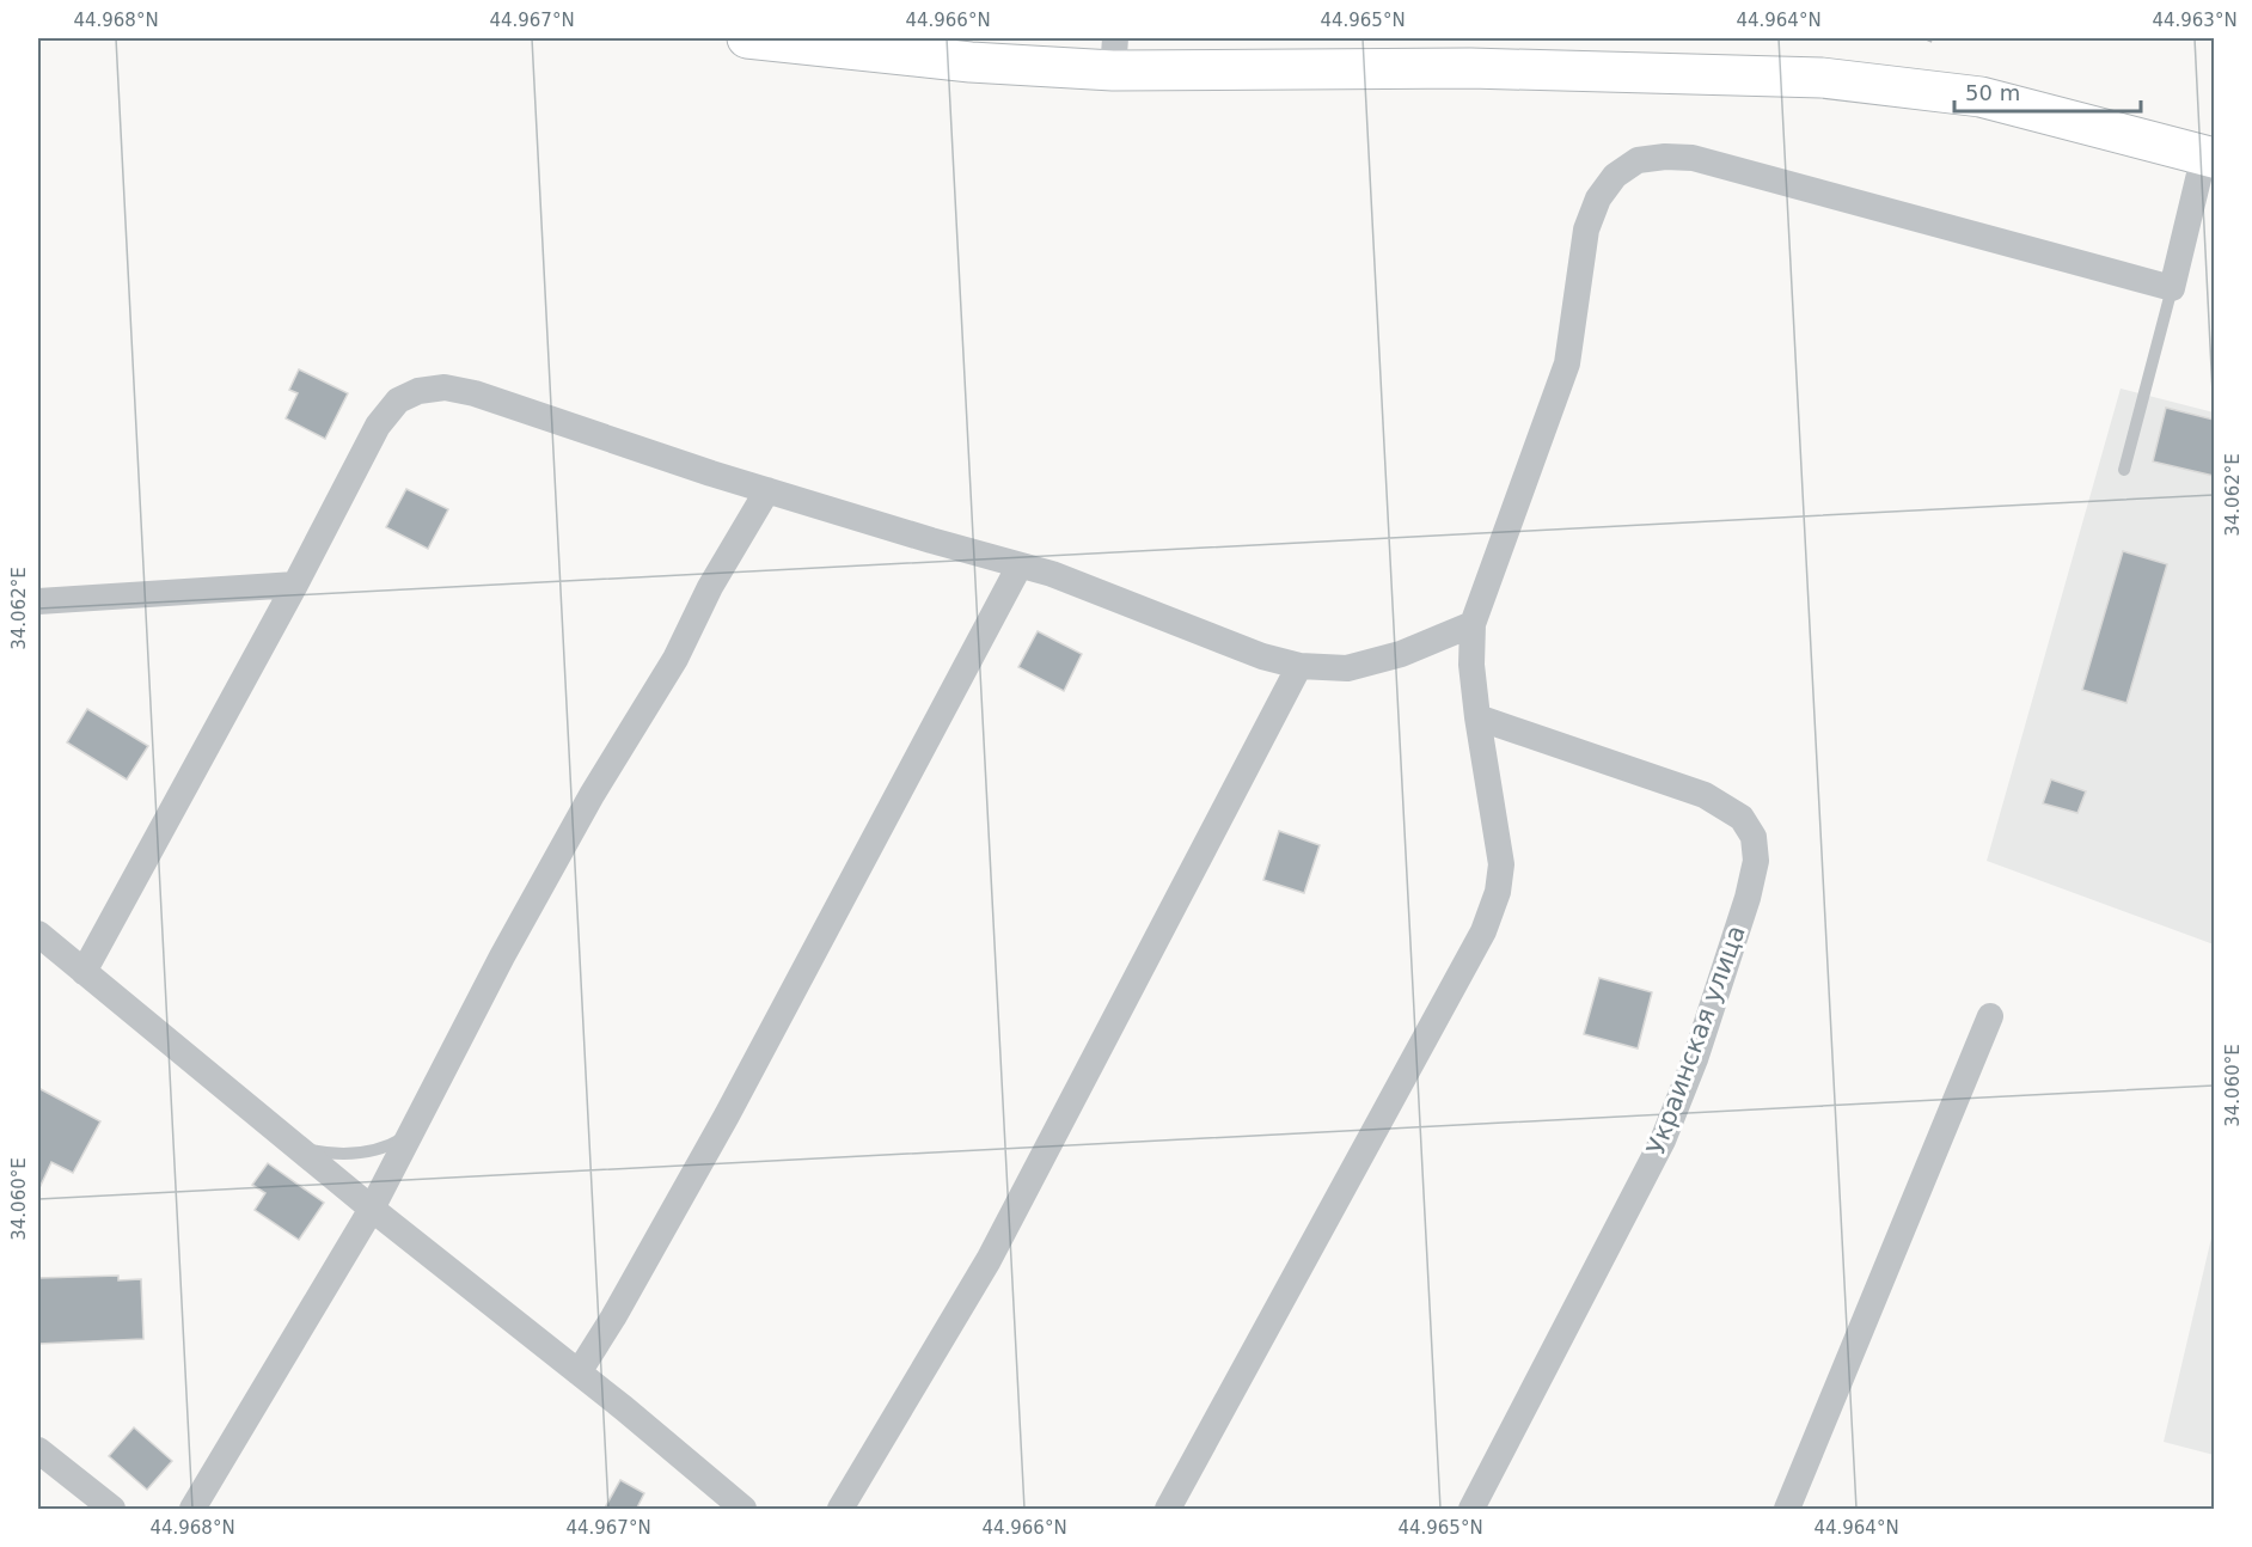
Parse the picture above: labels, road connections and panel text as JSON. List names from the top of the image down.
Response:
{
  "streets": {
    "street": ["Украинская улица"]
  },
  "scale_bar": "50 m",
  "coordinates": [
    "44.968°N",
    "44.967°N",
    "44.966°N",
    "44.965°N",
    "44.964°N",
    "44.963°N",
    "34.062°E",
    "34.060°E"
  ]
}
